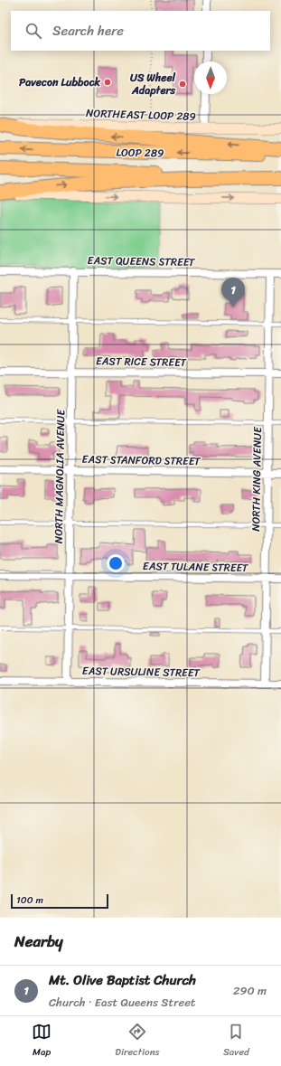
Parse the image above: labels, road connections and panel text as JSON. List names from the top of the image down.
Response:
{
  "streets": {
    "highway": ["LOOP 289"],
    "main road": ["NORTHEAST LOOP 289"],
    "street": [
      "EAST QUEENS STREET",
      "EAST RICE STREET",
      "EAST STANFORD STREET",
      "NORTH MAGNOLIA AVENUE",
      "NORTH KING AVENUE",
      "EAST TULANE STREET",
      "EAST URSULINE STREET"
    ]
  },
  "crossings": [
    ["EAST QUEENS STREET", "NORTH MAGNOLIA AVENUE"],
    ["EAST QUEENS STREET", "NORTH KING AVENUE"],
    ["EAST RICE STREET", "NORTH MAGNOLIA AVENUE"],
    ["EAST RICE STREET", "NORTH KING AVENUE"],
    ["EAST STANFORD STREET", "NORTH MAGNOLIA AVENUE"],
    ["EAST STANFORD STREET", "NORTH KING AVENUE"],
    ["NORTH MAGNOLIA AVENUE", "EAST TULANE STREET"],
    ["NORTH MAGNOLIA AVENUE", "EAST URSULINE STREET"],
    ["NORTH KING AVENUE", "EAST TULANE STREET"],
    ["NORTH KING AVENUE", "EAST URSULINE STREET"]
  ],
  "places": ["Pavecon Lubbock", "US Wheel Adapters"],
  "scale_bar": "100 m",
  "north": "bottom",
  "page": {
    "search": "Search here",
    "pins": "1",
    "scale": "100 m",
    "heading": "Nearby",
    "list": [
      {
        "mark": "1",
        "name": "Mt. Olive Baptist Church",
        "note": "Church · East Queens Street",
        "value": "290 m"
      }
    ],
    "nav": ["Map", "Directions", "Saved"]
  }
}
